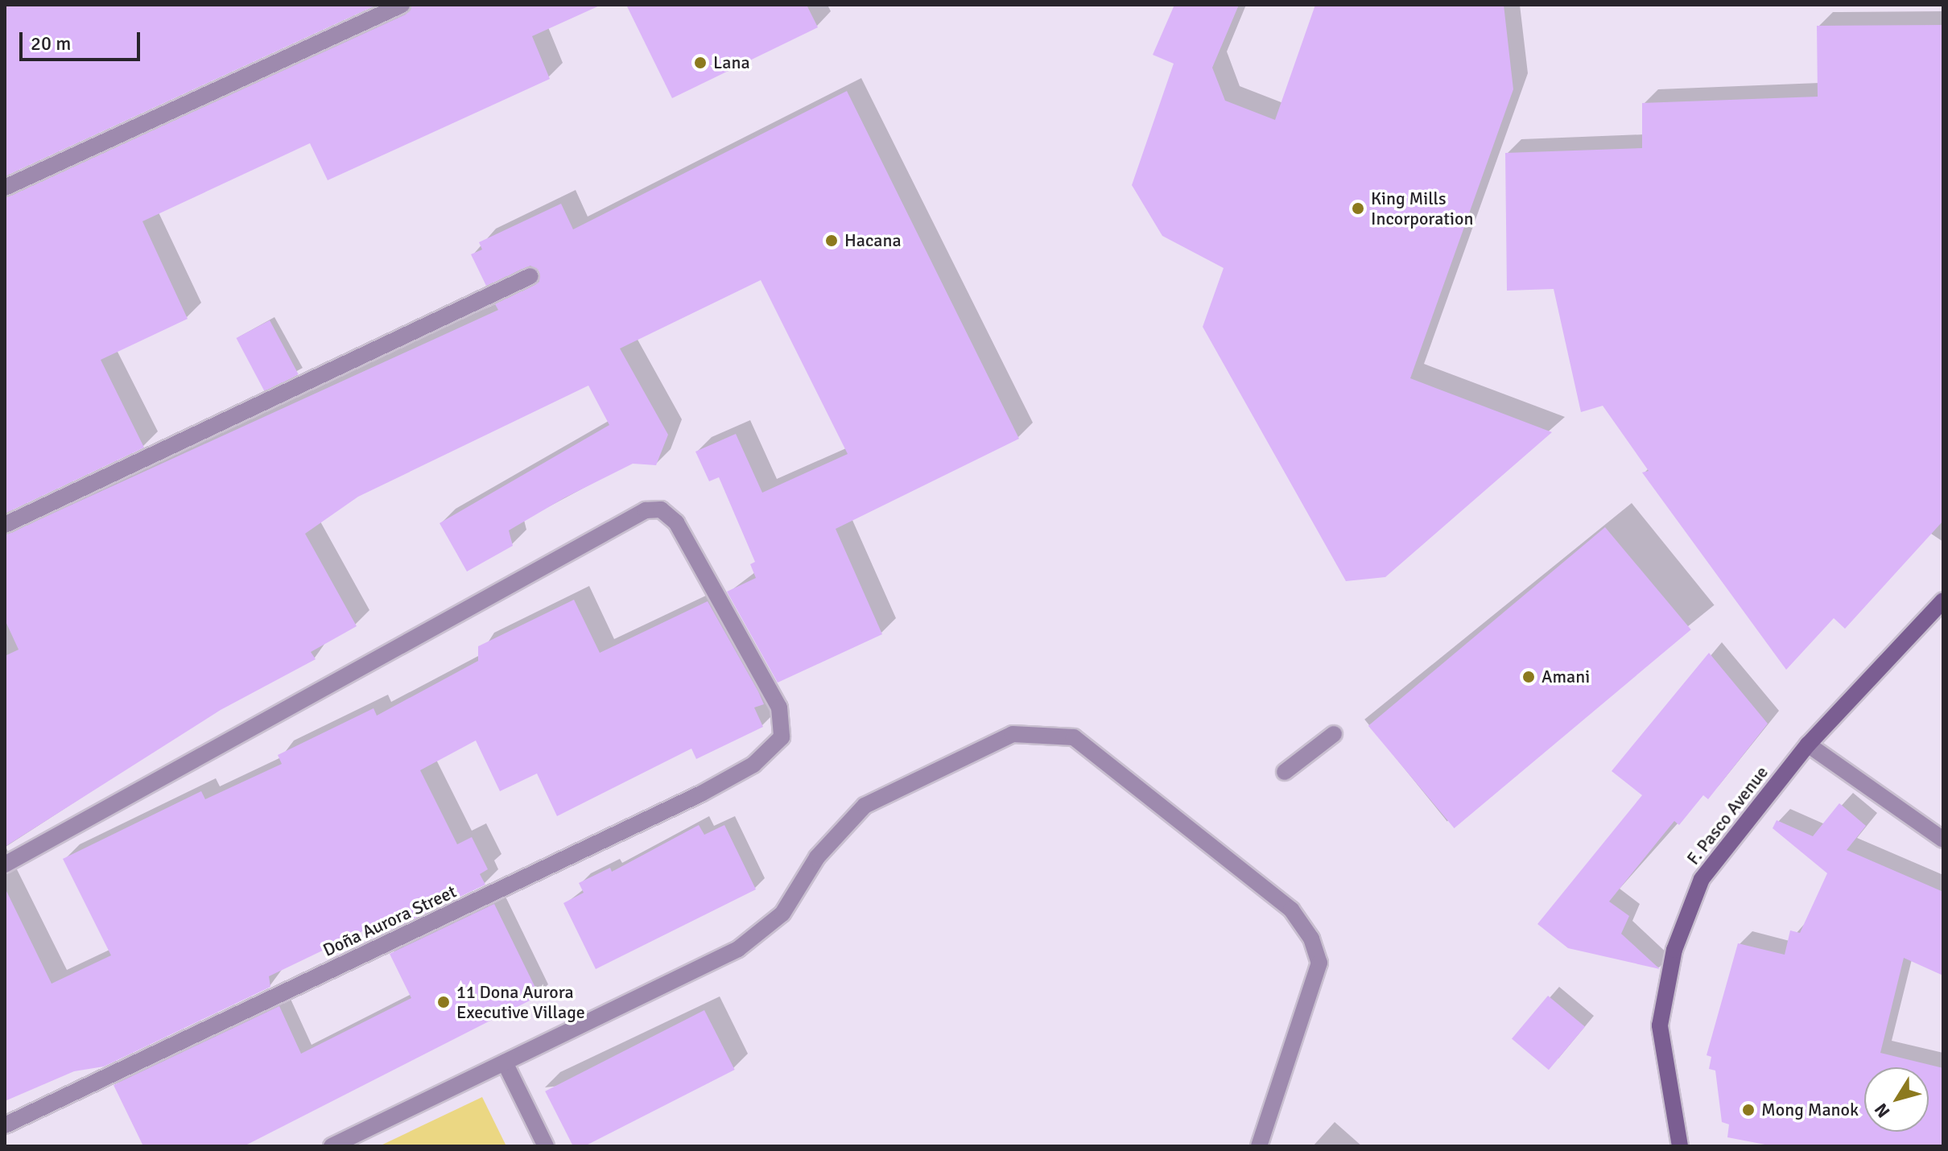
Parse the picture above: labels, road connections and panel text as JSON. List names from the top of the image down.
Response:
{
  "streets": {
    "street": ["F. Pasco Avenue", "Doña Aurora Street"]
  },
  "places": [
    "Lana",
    "King Mills Incorporation",
    "Hacana",
    "Amani",
    "11 Dona Aurora Executive Village",
    "Mong Manok"
  ],
  "scale_bar": "20 m",
  "north": "bottom left"
}
